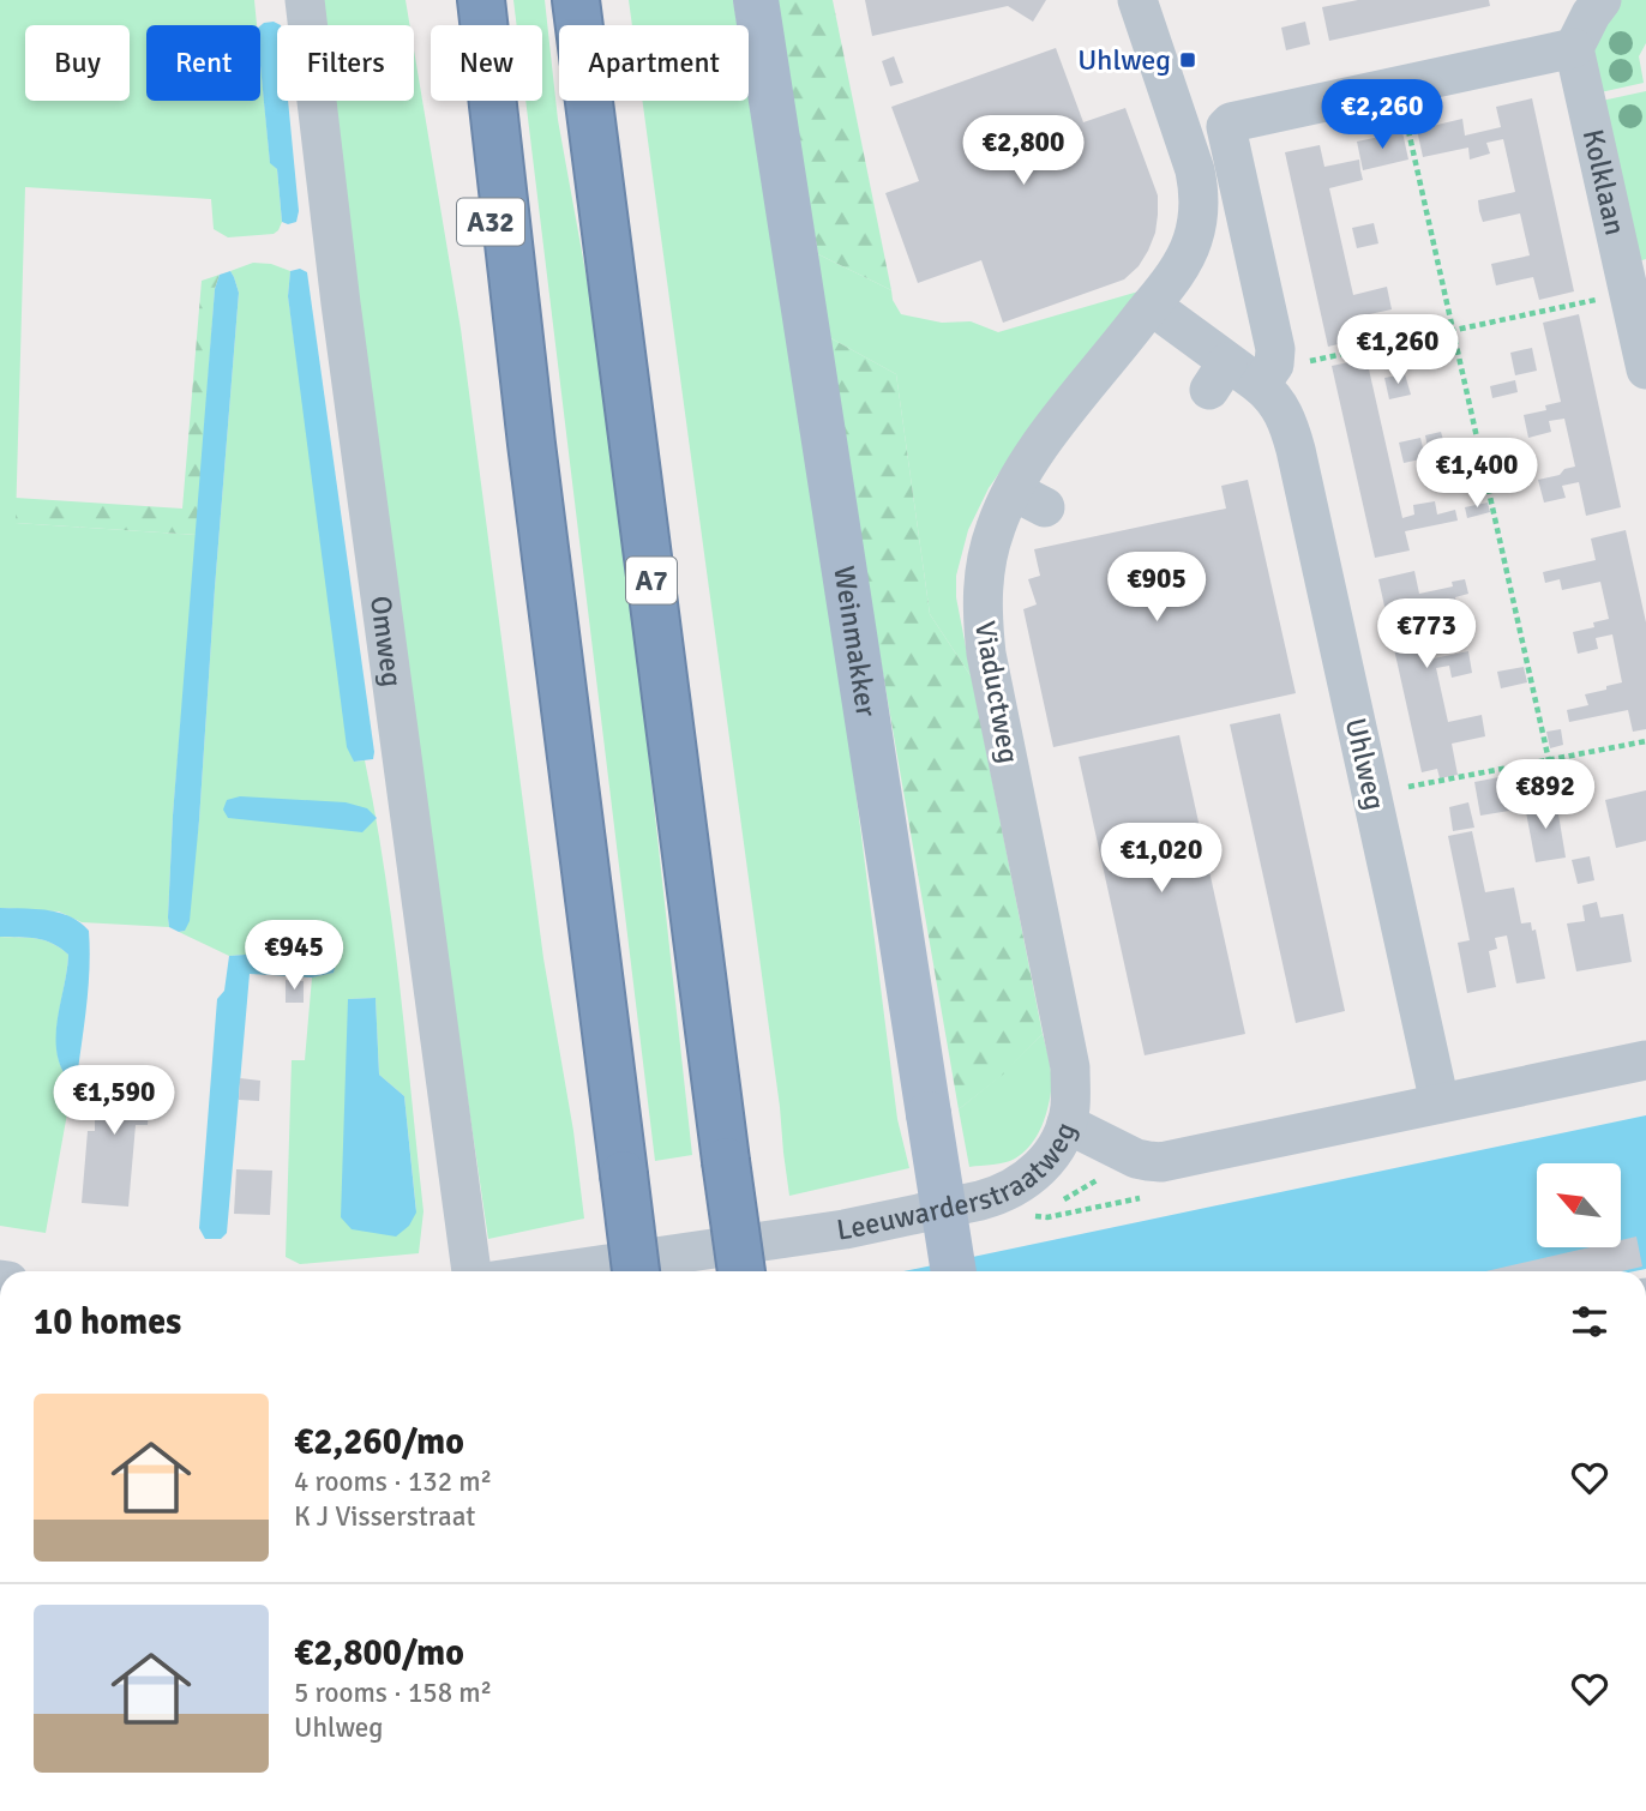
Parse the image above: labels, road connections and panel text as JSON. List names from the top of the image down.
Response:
{
  "streets": {
    "highway": ["A32", "A7"],
    "main road": ["Weinmakker"],
    "street": [
      "Kolklaan",
      "Omweg",
      "Viaductweg",
      "Uhlweg",
      "Leeuwarderstraatweg"
    ]
  },
  "crossings": [
    ["Viaductweg", "Uhlweg"],
    ["Viaductweg", "Leeuwarderstraatweg"],
    ["Uhlweg", "Leeuwarderstraatweg"]
  ],
  "places": {
    "transit": ["Uhlweg"]
  },
  "north": "top left",
  "page": {
    "chip": [
      "Buy",
      "Rent",
      "Filters",
      "New",
      "Apartment"
    ],
    "price": [
      "€2,260",
      "€2,800",
      "€1,260",
      "€1,400",
      "€905",
      "€773",
      "€892",
      "€1,020",
      "€945",
      "€1,590"
    ],
    "heading": "10 homes",
    "list": [
      {
        "name": "€2,260/mo",
        "note": "4 rooms · 132 m² · K J Visserstraat"
      },
      {
        "name": "€2,800/mo",
        "note": "5 rooms · 158 m² · Uhlweg"
      }
    ]
  }
}
